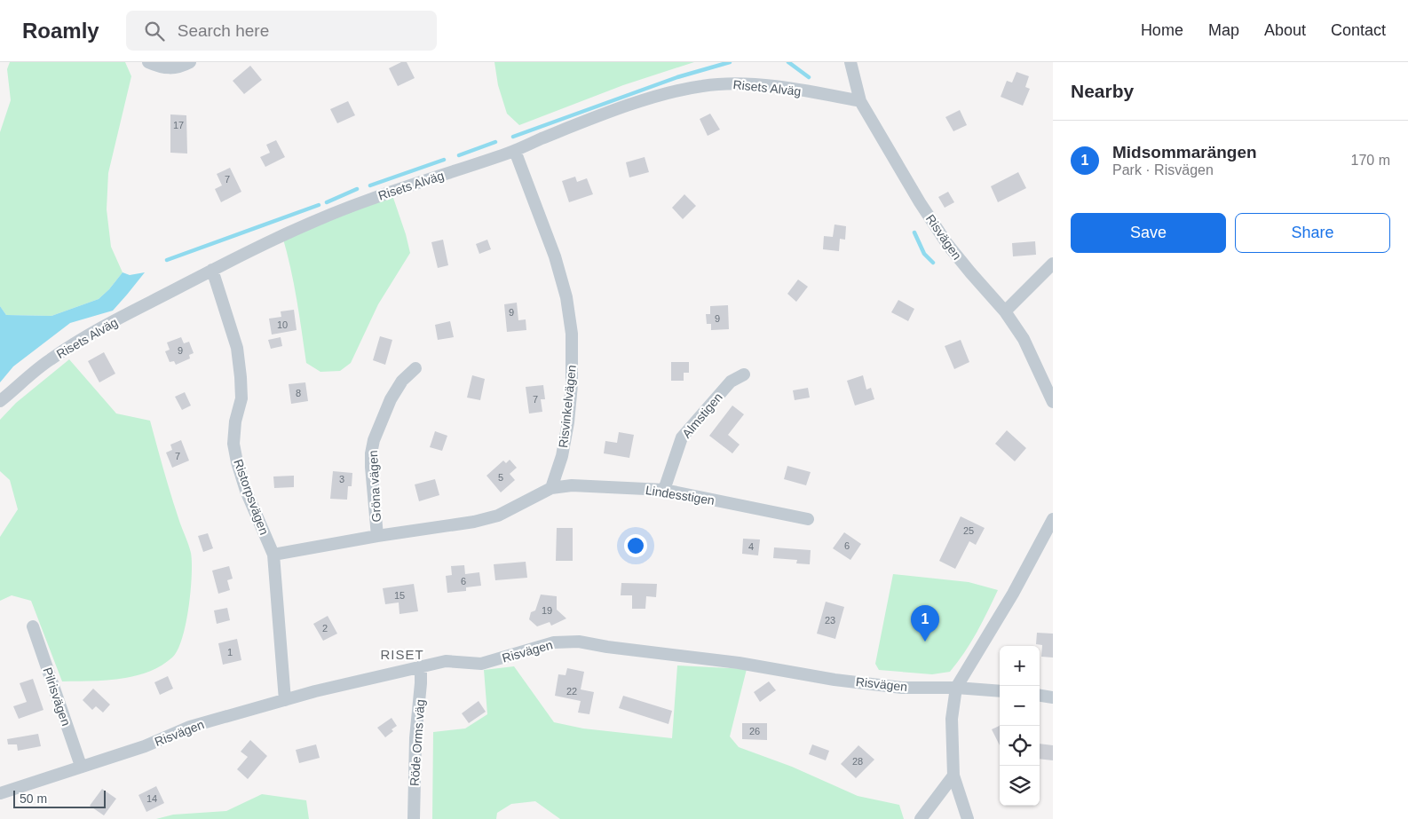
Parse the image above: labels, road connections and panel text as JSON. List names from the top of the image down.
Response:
{
  "streets": {
    "street": [
      "Risets Alväg",
      "Risvägen",
      "Risvinkelvägen",
      "Almstigen",
      "Gröna vägen",
      "Lindesstigen",
      "Ristorpsvägen",
      "Pilrisvägen",
      "Röde Orms väg"
    ]
  },
  "crossings": [
    ["Risets Alväg", "Risvägen"],
    ["Risets Alväg", "Risvinkelvägen"],
    ["Risets Alväg", "Ristorpsvägen"],
    ["Risvägen", "Ristorpsvägen"],
    ["Risvägen", "Pilrisvägen"],
    ["Risvägen", "Röde Orms väg"],
    ["Risvinkelvägen", "Lindesstigen"],
    ["Almstigen", "Lindesstigen"]
  ],
  "districts": ["RISET"],
  "house_numbers": [
    "17",
    "7",
    "9",
    "9",
    "10",
    "9",
    "8",
    "7",
    "7",
    "5",
    "3",
    "25",
    "6",
    "4",
    "6",
    "15",
    "19",
    "23",
    "2",
    "1",
    "22",
    "26",
    "28",
    "14"
  ],
  "scale_bar": "50 m",
  "page": {
    "header": "Roamly",
    "search": "Search here",
    "nav": [
      "Home",
      "Map",
      "About",
      "Contact"
    ],
    "heading": "Nearby",
    "list": [
      {
        "mark": "1",
        "name": "Midsommarängen",
        "note": "Park · Risvägen",
        "value": "170 m"
      }
    ],
    "buttons": ["Save", "Share"],
    "pins": "1",
    "map_buttons": ["+", "−"],
    "scale": "50 m"
  }
}
